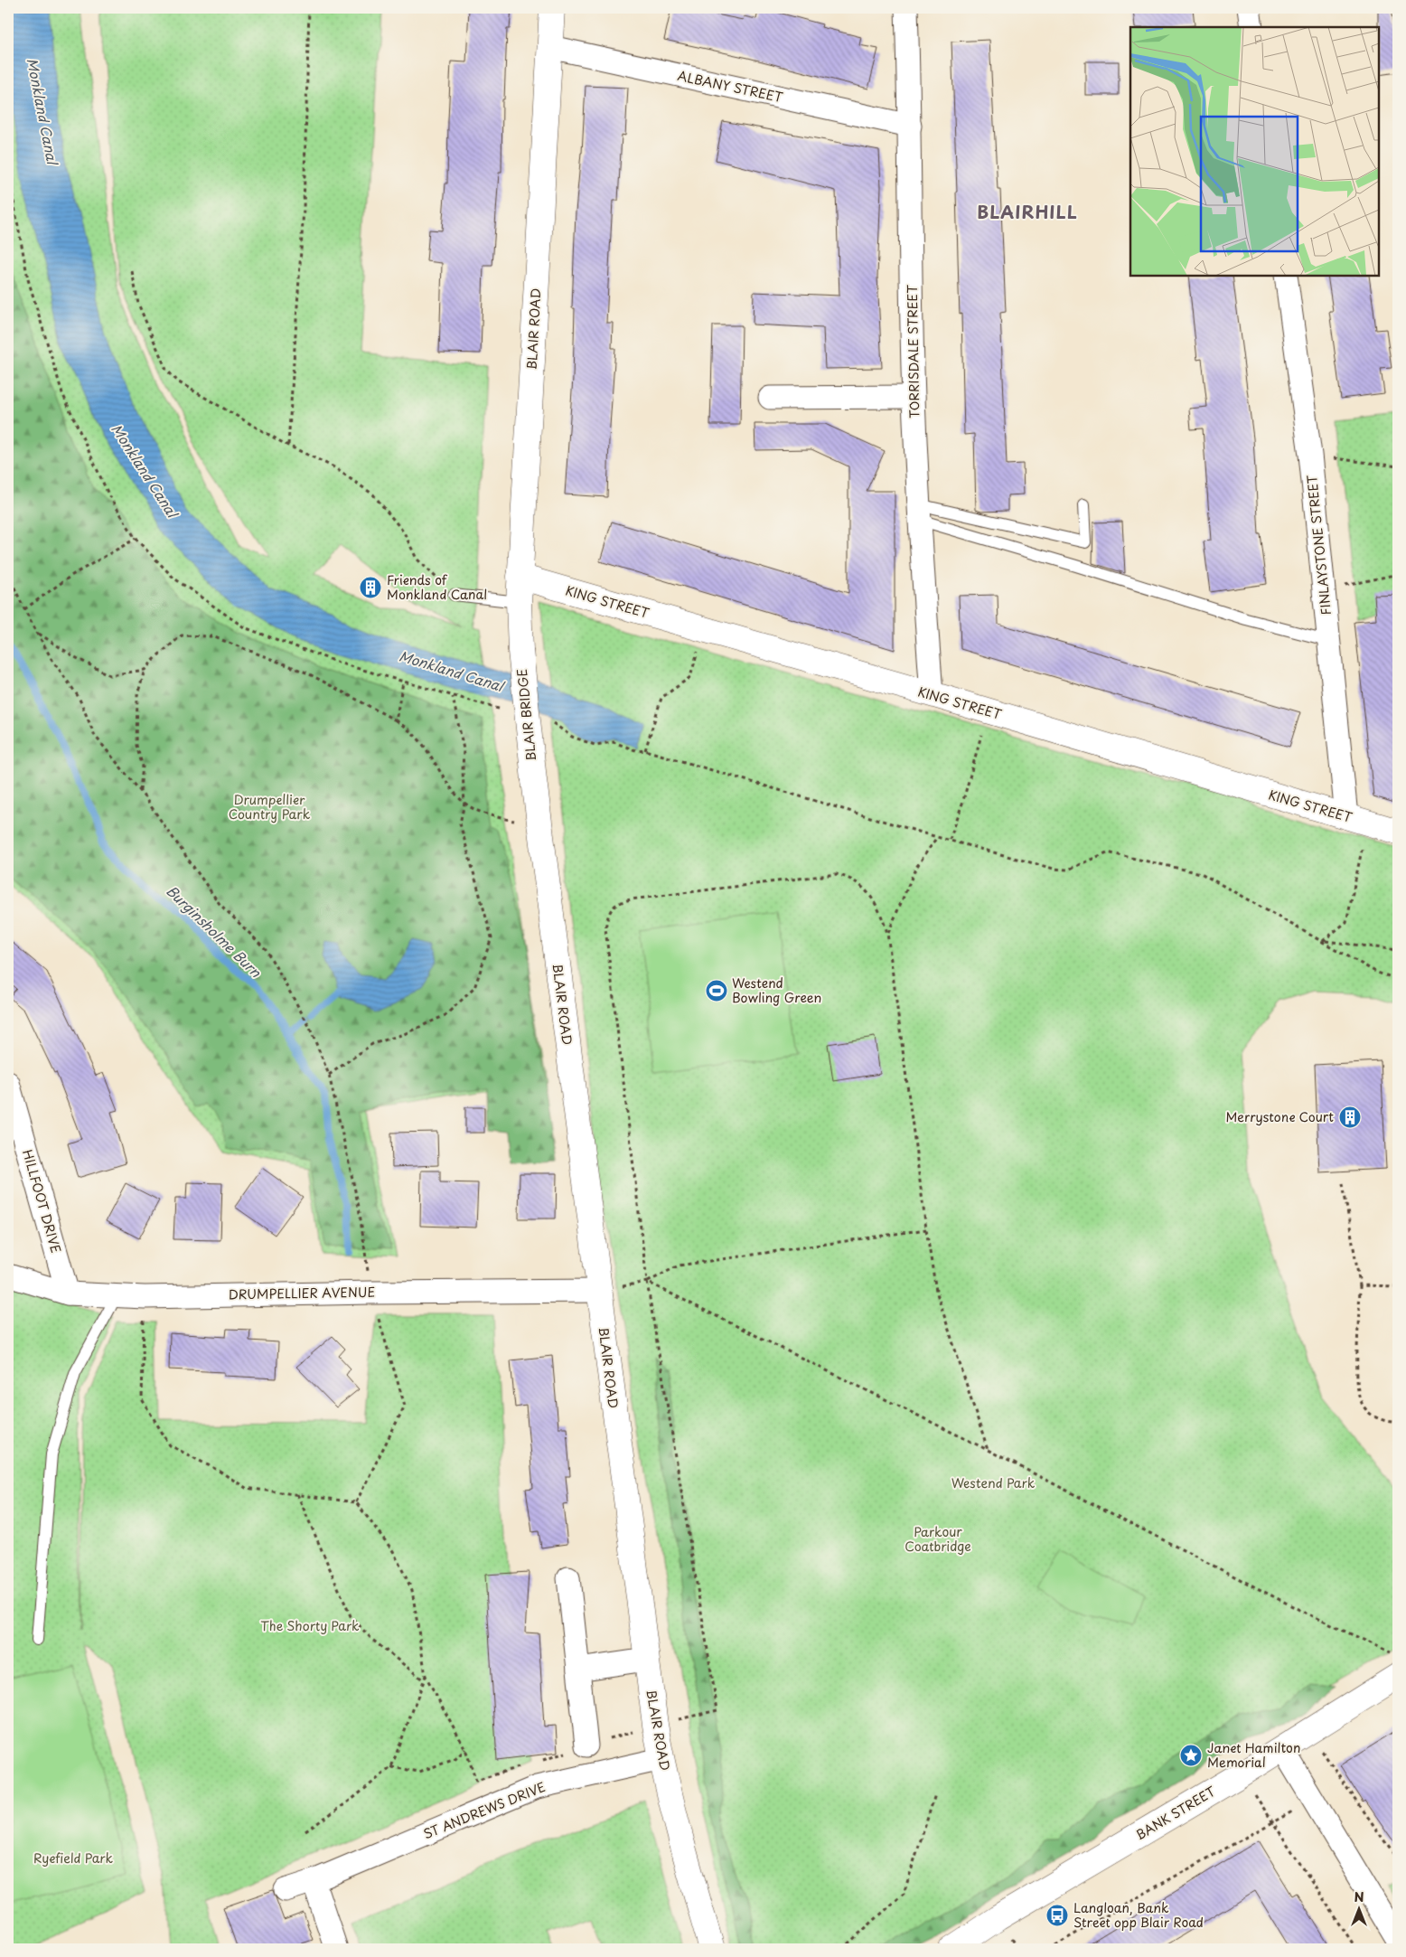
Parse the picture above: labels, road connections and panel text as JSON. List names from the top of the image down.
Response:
{
  "streets": {
    "street": [
      "ALBANY STREET",
      "BLAIR ROAD",
      "TORRISDALE STREET",
      "FINLAYSTONE STREET",
      "KING STREET",
      "BLAIR BRIDGE",
      "HILLFOOT DRIVE",
      "DRUMPELLIER AVENUE",
      "ST ANDREWS DRIVE",
      "BANK STREET"
    ]
  },
  "crossings": [
    ["ALBANY STREET", "BLAIR ROAD"],
    ["ALBANY STREET", "TORRISDALE STREET"],
    ["BLAIR ROAD", "KING STREET"],
    ["BLAIR ROAD", "BLAIR BRIDGE"],
    ["BLAIR ROAD", "DRUMPELLIER AVENUE"],
    ["BLAIR ROAD", "ST ANDREWS DRIVE"],
    ["TORRISDALE STREET", "KING STREET"],
    ["FINLAYSTONE STREET", "KING STREET"],
    ["HILLFOOT DRIVE", "DRUMPELLIER AVENUE"]
  ],
  "districts": ["BLAIRHILL"],
  "water": ["Monkland Canal", "Burginsholme Burn"],
  "parks": [
    "Drumpellier Country Park",
    "Westend Park",
    "Parkour Coatbridge",
    "The Shorty Park",
    "Ryefield Park"
  ],
  "places": {
    "building": ["Friends of Monkland Canal", "Merrystone Court"],
    "sports": ["Westend Bowling Green"],
    "place": ["Janet Hamilton Memorial"],
    "bus stop": ["Langloan, Bank Street opp Blair Road"]
  },
  "north": "top"
}
